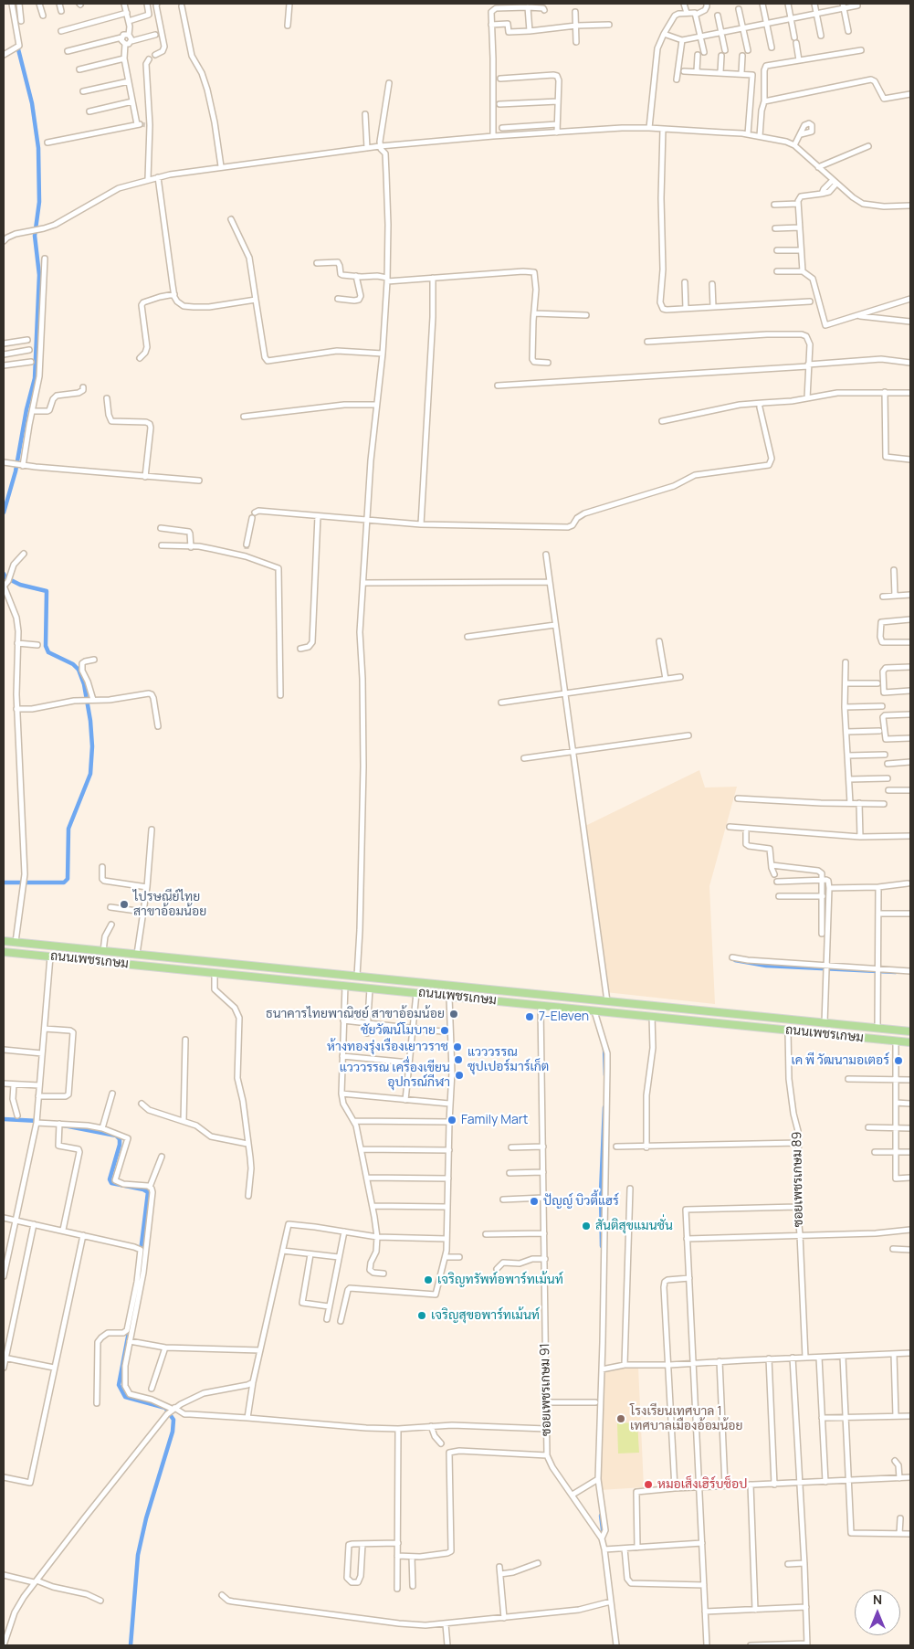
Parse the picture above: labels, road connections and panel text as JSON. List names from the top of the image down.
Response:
{
  "streets": {
    "main road": ["ถนนเพชรเกษม"],
    "street": ["ซอยเพชรเกษม 89", "ซอยเพชรเกษม 91"]
  },
  "crossings": [
    ["ถนนเพชรเกษม", "ซอยเพชรเกษม 89"],
    ["ถนนเพชรเกษม", "ซอยเพชรเกษม 91"]
  ],
  "places": [
    "ไปรษณีย์ไทย สาขาอ้อมน้อย",
    "ธนาคารไทยพาณิชย์ สาขาอ้อมน้อย",
    "7-Eleven",
    "ชัยวัฒน์โมบาย",
    "ห้างทองรุ่งเรืองเยาวราช",
    "แวววรรณ ซุปเปอร์มาร์เก็ต",
    "เค พี วัฒนามอเตอร์",
    "แวววรรณ เครื่องเขียน อุปกรณ์กีฬา",
    "Family Mart",
    "ปัญญ์ บิวตี้แฮร์",
    "สันติสุขแมนชั่น",
    "เจริญทรัพท์อพาร์ทเม้นท์",
    "เจริญสุขอพาร์ทเม้นท์",
    "โรงเรียนเทศบาล 1 เทศบาลเมืองอ้อมน้อย",
    "หมอเส็งเฮิร์บช็อป"
  ],
  "north": "top"
}
